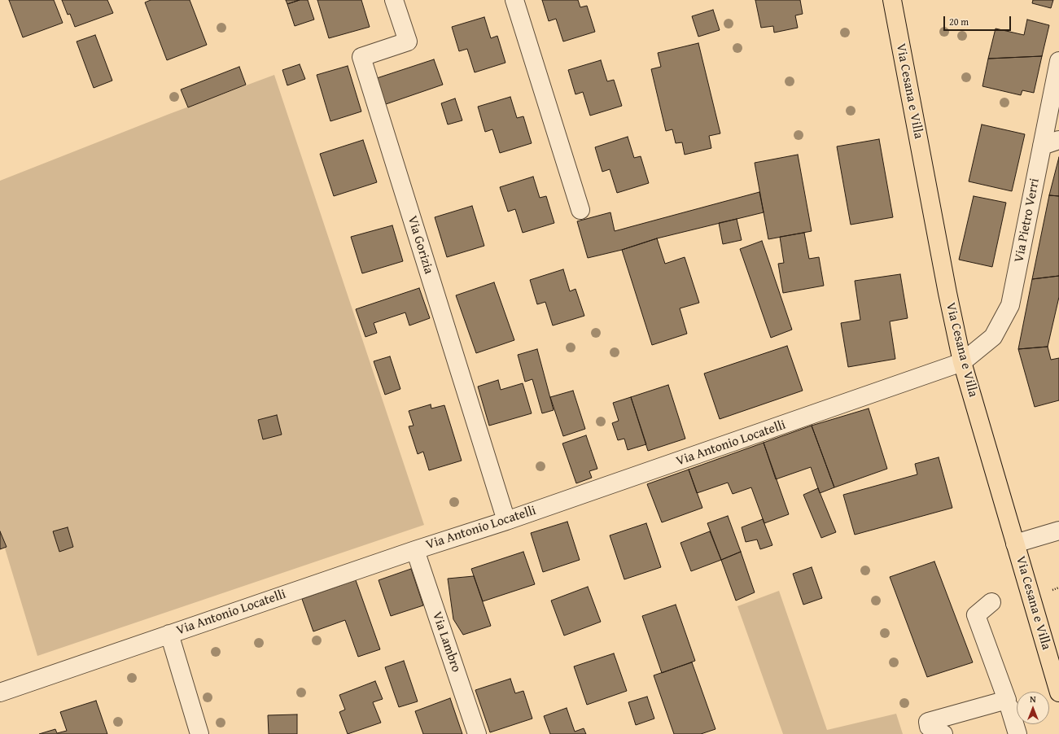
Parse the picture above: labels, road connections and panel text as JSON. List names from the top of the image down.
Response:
{
  "streets": {
    "main road": ["Via Cesana e Villa"],
    "street": [
      "Via Pietro Verri",
      "Via Gorizia",
      "Via Antonio Locatelli",
      "Via Lambro"
    ]
  },
  "crossings": [
    ["Via Cesana e Villa", "Via Pietro Verri"],
    ["Via Cesana e Villa", "Via Antonio Locatelli"],
    ["Via Pietro Verri", "Via Antonio Locatelli"],
    ["Via Gorizia", "Via Antonio Locatelli"],
    ["Via Antonio Locatelli", "Via Lambro"]
  ],
  "scale_bar": "20 m",
  "north": "top"
}
